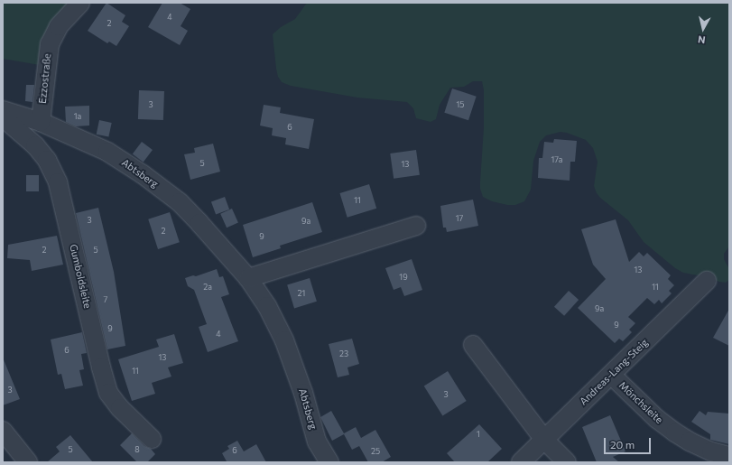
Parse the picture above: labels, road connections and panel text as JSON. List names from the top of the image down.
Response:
{
  "streets": {
    "street": [
      "Ezzostraße",
      "Abtsberg",
      "Gumboldsleite",
      "Andreas-Lang-Steig",
      "Mönchsleite"
    ]
  },
  "crossings": [
    ["Ezzostraße", "Abtsberg"],
    ["Andreas-Lang-Steig", "Mönchsleite"]
  ],
  "house_numbers": [
    "4",
    "2",
    "3",
    "15",
    "1a",
    "6",
    "17a",
    "5",
    "13",
    "11",
    "17",
    "3",
    "9a",
    "2",
    "9",
    "2",
    "5",
    "13",
    "19",
    "2a",
    "11",
    "21",
    "7",
    "9a",
    "9",
    "9",
    "4",
    "6",
    "23",
    "13",
    "11",
    "3",
    "3",
    "1",
    "5",
    "8",
    "6",
    "25"
  ],
  "scale_bar": "20 m",
  "north": "bottom"
}
